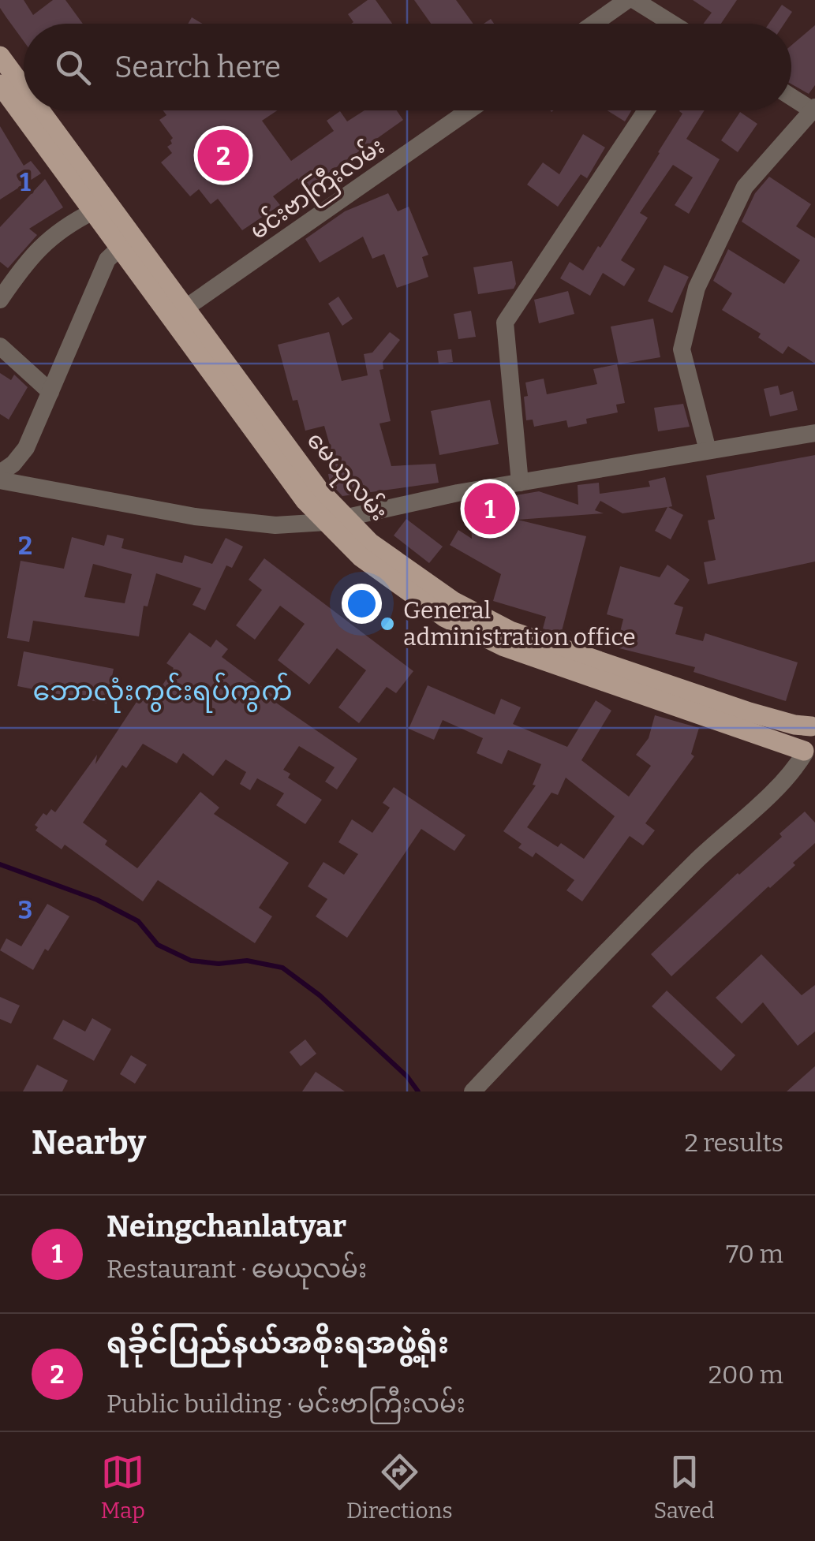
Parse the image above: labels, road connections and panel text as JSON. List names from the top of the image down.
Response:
{
  "streets": {
    "main road": ["မေယုလမ်း"],
    "street": ["မင်းဗာကြီးလမ်း"]
  },
  "crossings": [
    ["မင်းဗာကြီးလမ်း", "မေယုလမ်း"]
  ],
  "districts": ["ဘောလုံးကွင်းရပ်ကွက်"],
  "places": ["General administration office"],
  "page": {
    "search": "Search here",
    "pins": ["2", "1"],
    "heading": ["Nearby", "2 results"],
    "list": [
      {
        "mark": "1",
        "name": "Neingchanlatyar",
        "note": "Restaurant · မေယုလမ်း",
        "value": "70 m"
      },
      {
        "mark": "2",
        "name": "ရခိုင်ပြည်နယ်အစိုးရအဖွဲ့ရုံး",
        "note": "Public building · မင်းဗာကြီးလမ်း",
        "value": "200 m"
      }
    ],
    "nav": ["Map", "Directions", "Saved"]
  },
  "grid": {
    "rows": ["1", "2", "3"]
  }
}
